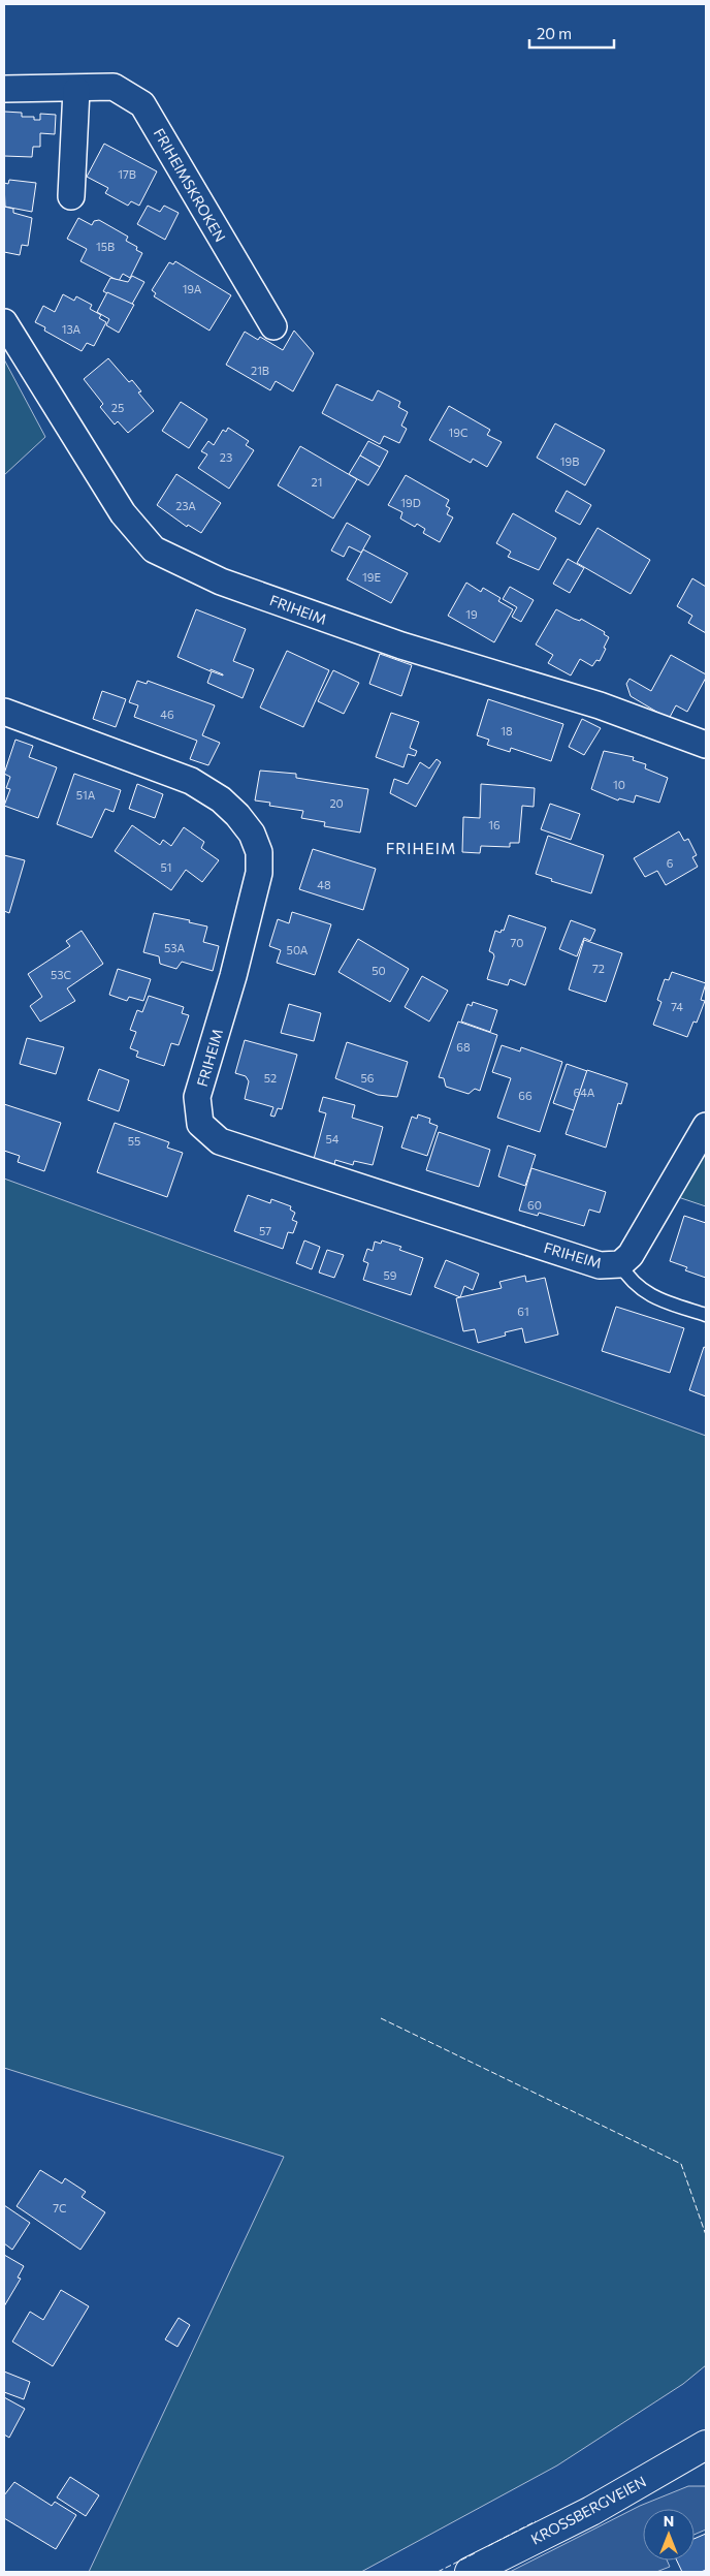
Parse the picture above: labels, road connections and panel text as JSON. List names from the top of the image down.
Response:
{
  "streets": {
    "street": ["FRIHEIMSKROKEN", "FRIHEIM", "KROSSBERGVEIEN"]
  },
  "districts": ["FRIHEIM"],
  "house_numbers": [
    "17B",
    "15B",
    "19A",
    "13A",
    "21B",
    "25",
    "19C",
    "23",
    "19B",
    "21",
    "19D",
    "23A",
    "19E",
    "19",
    "46",
    "18",
    "10",
    "51A",
    "20",
    "16",
    "6",
    "51",
    "48",
    "70",
    "53A",
    "50A",
    "72",
    "50",
    "53C",
    "74",
    "68",
    "52",
    "56",
    "64A",
    "66",
    "54",
    "55",
    "60",
    "57",
    "59",
    "61",
    "7C"
  ],
  "scale_bar": "20 m",
  "north": "top"
}
